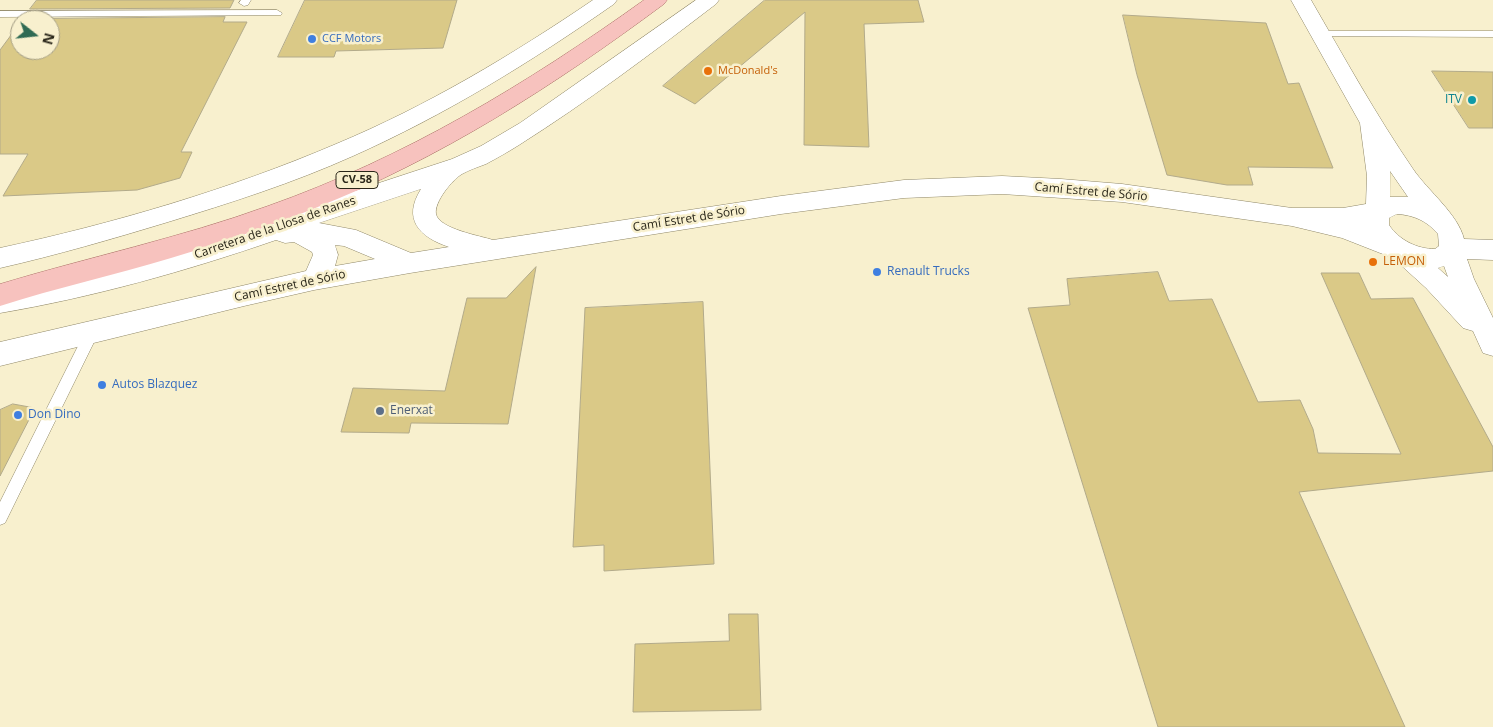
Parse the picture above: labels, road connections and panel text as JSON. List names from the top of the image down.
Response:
{
  "streets": {
    "main road": ["CV-58"],
    "street": ["Camí Estret de Sório", "Carretera de la Llosa de Ranes"]
  },
  "places": [
    "CCF Motors",
    "McDonald's",
    "ITV",
    "LEMON",
    "Renault Trucks",
    "Autos Blazquez",
    "Enerxat",
    "Don Dino"
  ],
  "north": "right"
}
